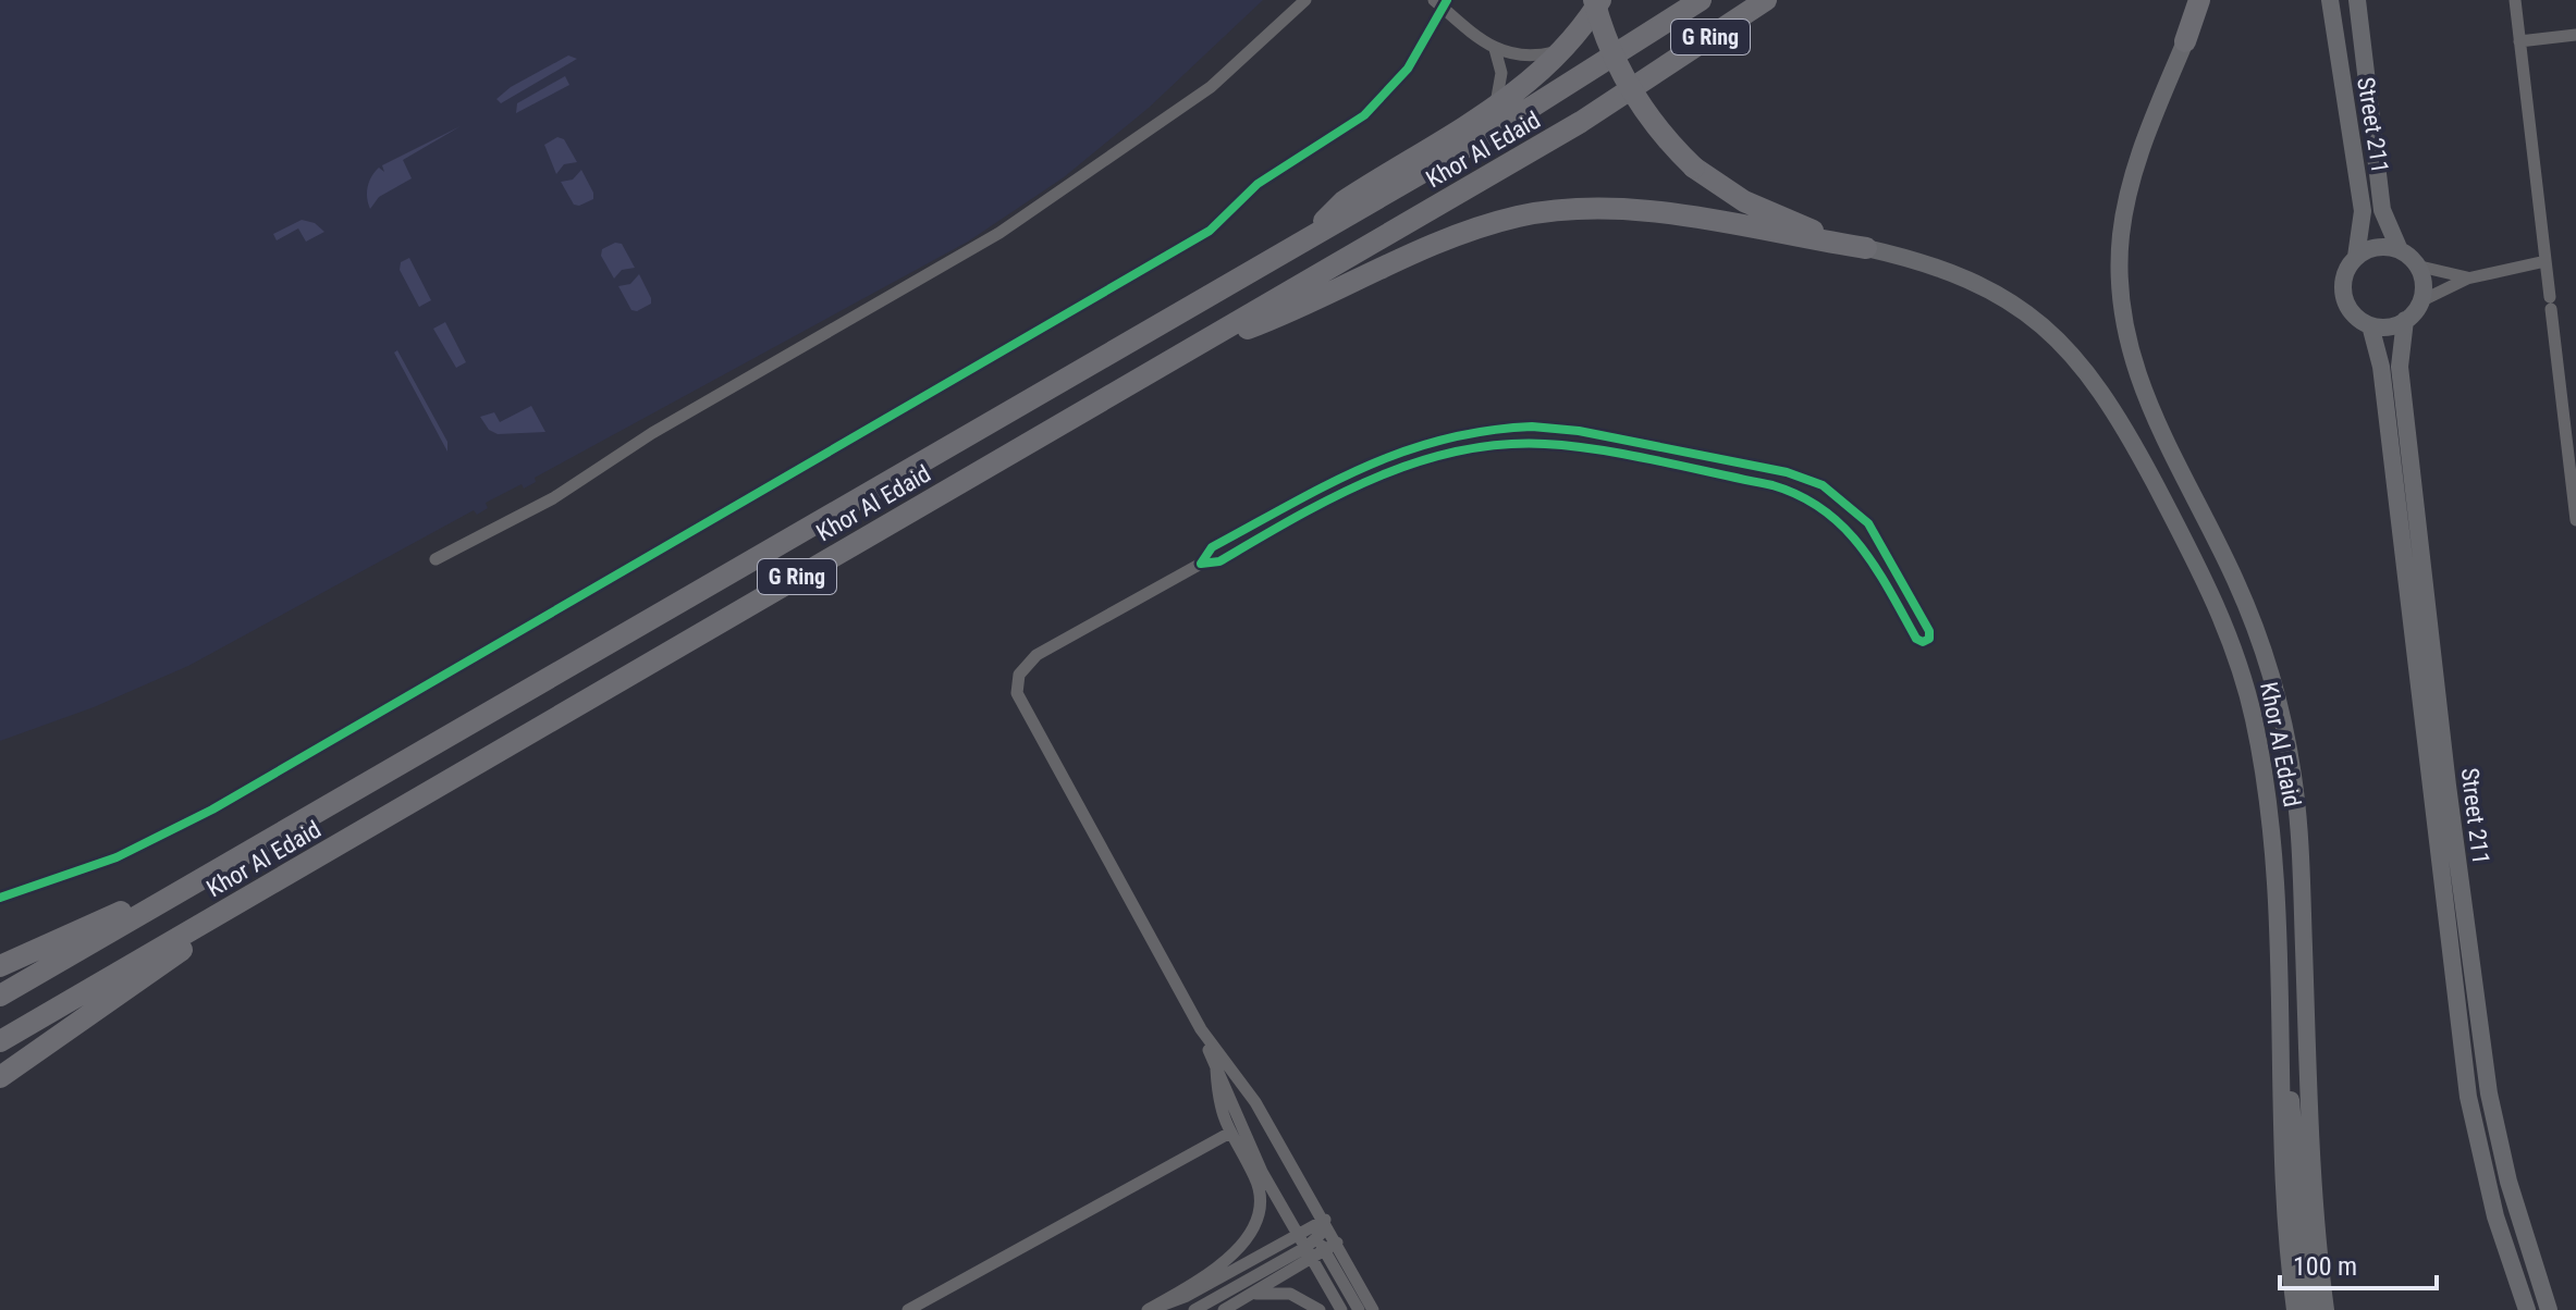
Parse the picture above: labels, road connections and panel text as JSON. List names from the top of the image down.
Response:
{
  "streets": {
    "highway": ["G Ring", "Khor Al Edaid"],
    "main road": ["Street 211"]
  },
  "scale_bar": "100 m"
}
